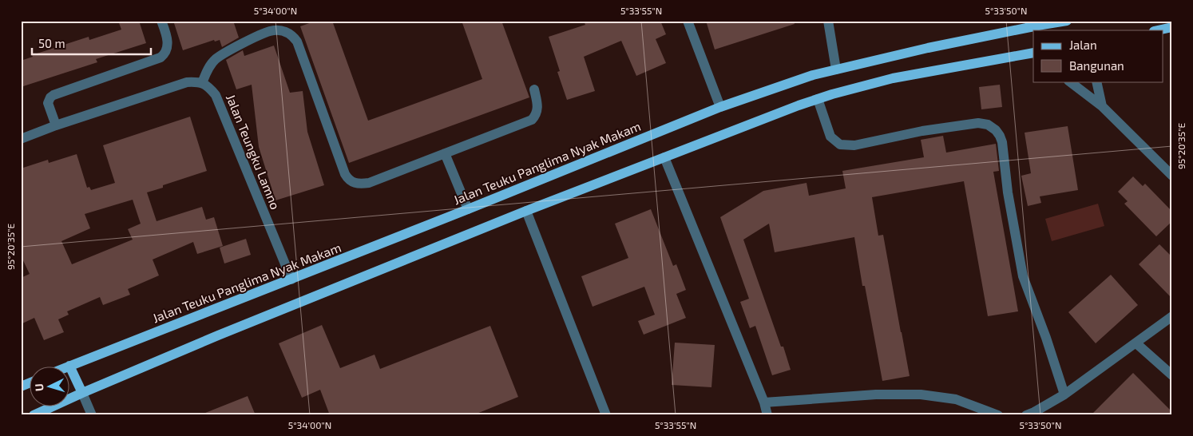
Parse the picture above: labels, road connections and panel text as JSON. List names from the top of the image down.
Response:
{
  "streets": {
    "main road": ["Jalan Teuku Panglima Nyak Makam"],
    "street": ["Jalan Teungku Lamno"]
  },
  "crossings": [
    ["Jalan Teungku Lamno", "Jalan Teuku Panglima Nyak Makam"]
  ],
  "legend": ["Jalan", "Bangunan"],
  "scale_bar": "50 m",
  "north": "left",
  "coordinates": [
    "5°34'00\"N",
    "5°33'55\"N",
    "5°33'50\"N",
    "95°20'35\"E"
  ]
}
